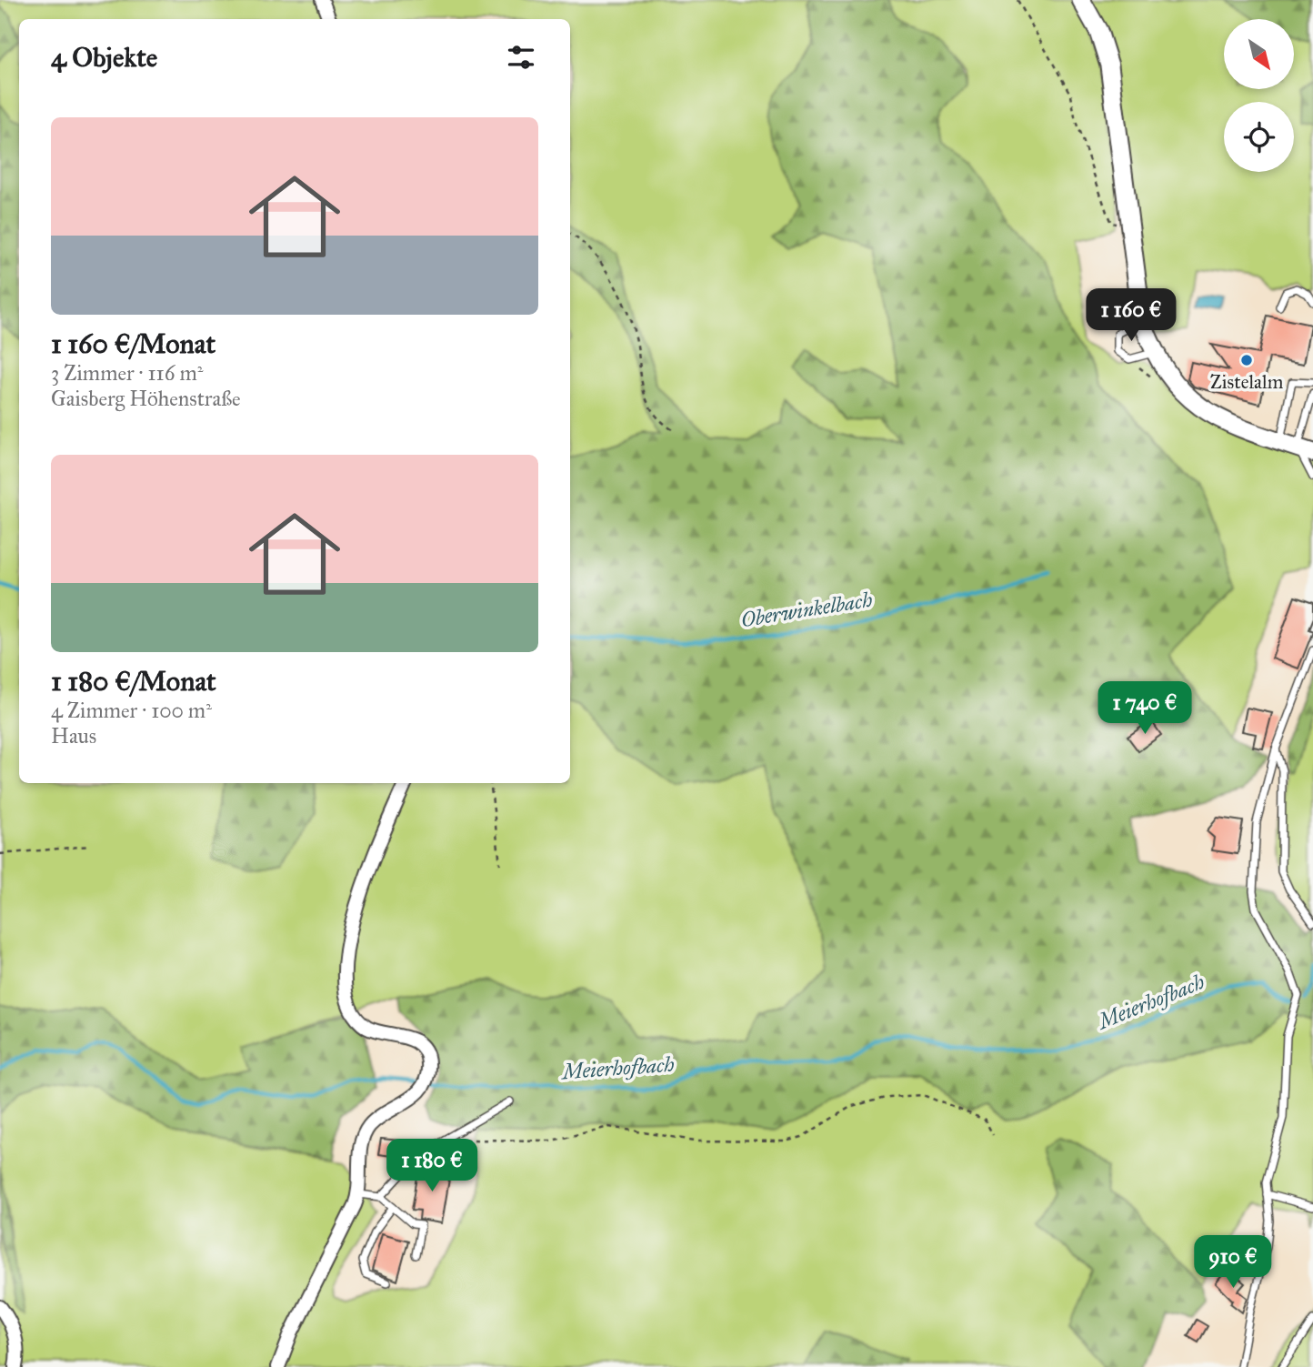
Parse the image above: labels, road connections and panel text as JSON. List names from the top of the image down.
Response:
{
  "water": ["Oberwinkelbach", "Meierhofbach"],
  "places": ["Zistelalm"],
  "north": "bottom right",
  "page": {
    "heading": "4 Objekte",
    "list": [
      {
        "name": "1 160 €/Monat",
        "note": "3 Zimmer · 116 m² · Gaisberg Höhenstraße"
      },
      {
        "name": "1 180 €/Monat",
        "note": "4 Zimmer · 100 m² · Haus"
      }
    ],
    "price": [
      "1 160 €",
      "1 740 €",
      "1 180 €",
      "910 €"
    ]
  }
}
